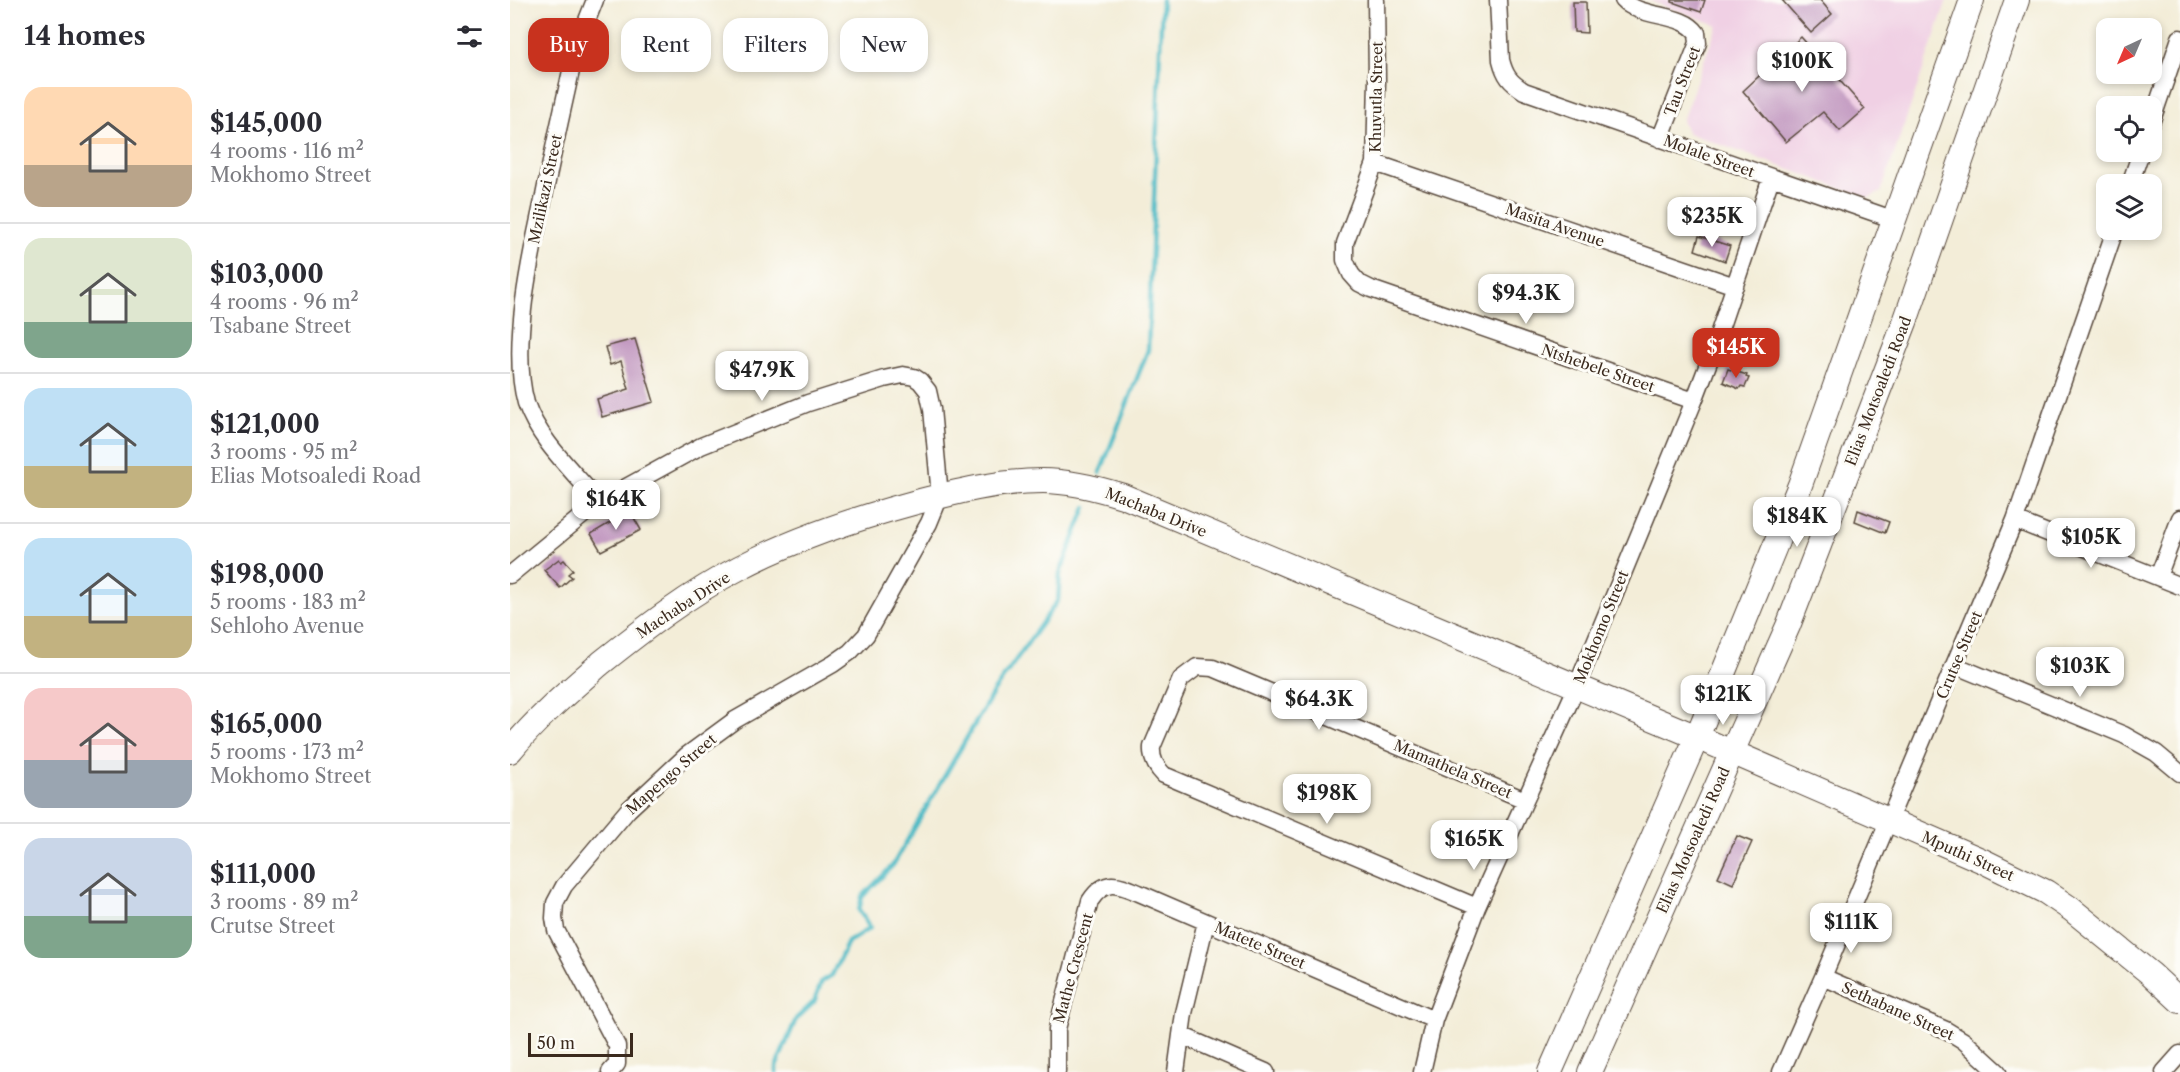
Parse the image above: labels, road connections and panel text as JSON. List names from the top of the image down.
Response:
{
  "streets": {
    "main road": ["Elias Motsoaledi Road", "Machaba Drive", "Mputhi Street"],
    "street": [
      "Tau Street",
      "Khuvutla Street",
      "Molale Street",
      "Mzilikazi Street",
      "Masita Avenue",
      "Ntshebele Street",
      "Mokhomo Street",
      "Crutse Street",
      "Mamathela Street",
      "Mapengo Street",
      "Matete Street",
      "Mathe Crescent",
      "Sethabane Street"
    ]
  },
  "crossings": [
    ["Tau Street", "Molale Street"],
    ["Khuvutla Street", "Masita Avenue"],
    ["Khuvutla Street", "Ntshebele Street"],
    ["Molale Street", "Mokhomo Street"],
    ["Masita Avenue", "Mokhomo Street"],
    ["Ntshebele Street", "Mokhomo Street"],
    ["Elias Motsoaledi Road", "Machaba Drive"],
    ["Elias Motsoaledi Road", "Mputhi Street"],
    ["Machaba Drive", "Mokhomo Street"],
    ["Machaba Drive", "Mapengo Street"],
    ["Machaba Drive", "Mputhi Street"],
    ["Mokhomo Street", "Mamathela Street"],
    ["Mokhomo Street", "Matete Street"],
    ["Crutse Street", "Mputhi Street"],
    ["Crutse Street", "Sethabane Street"],
    ["Matete Street", "Mathe Crescent"]
  ],
  "scale_bar": "50 m",
  "north": "bottom left",
  "page": {
    "heading": "14 homes",
    "chip": [
      "Buy",
      "Rent",
      "Filters",
      "New"
    ],
    "price": [
      "$100K",
      "$235K",
      "$94.3K",
      "$145K",
      "$47.9K",
      "$164K",
      "$184K",
      "$105K",
      "$103K",
      "$121K",
      "$64.3K",
      "$198K",
      "$165K",
      "$111K"
    ],
    "list": [
      {
        "name": "$145,000",
        "note": "4 rooms · 116 m² · Mokhomo Street"
      },
      {
        "name": "$103,000",
        "note": "4 rooms · 96 m² · Tsabane Street"
      },
      {
        "name": "$121,000",
        "note": "3 rooms · 95 m² · Elias Motsoaledi Road"
      },
      {
        "name": "$198,000",
        "note": "5 rooms · 183 m² · Sehloho Avenue"
      },
      {
        "name": "$165,000",
        "note": "5 rooms · 173 m² · Mokhomo Street"
      },
      {
        "name": "$111,000",
        "note": "3 rooms · 89 m² · Crutse Street"
      }
    ],
    "scale": "50 m"
  }
}
